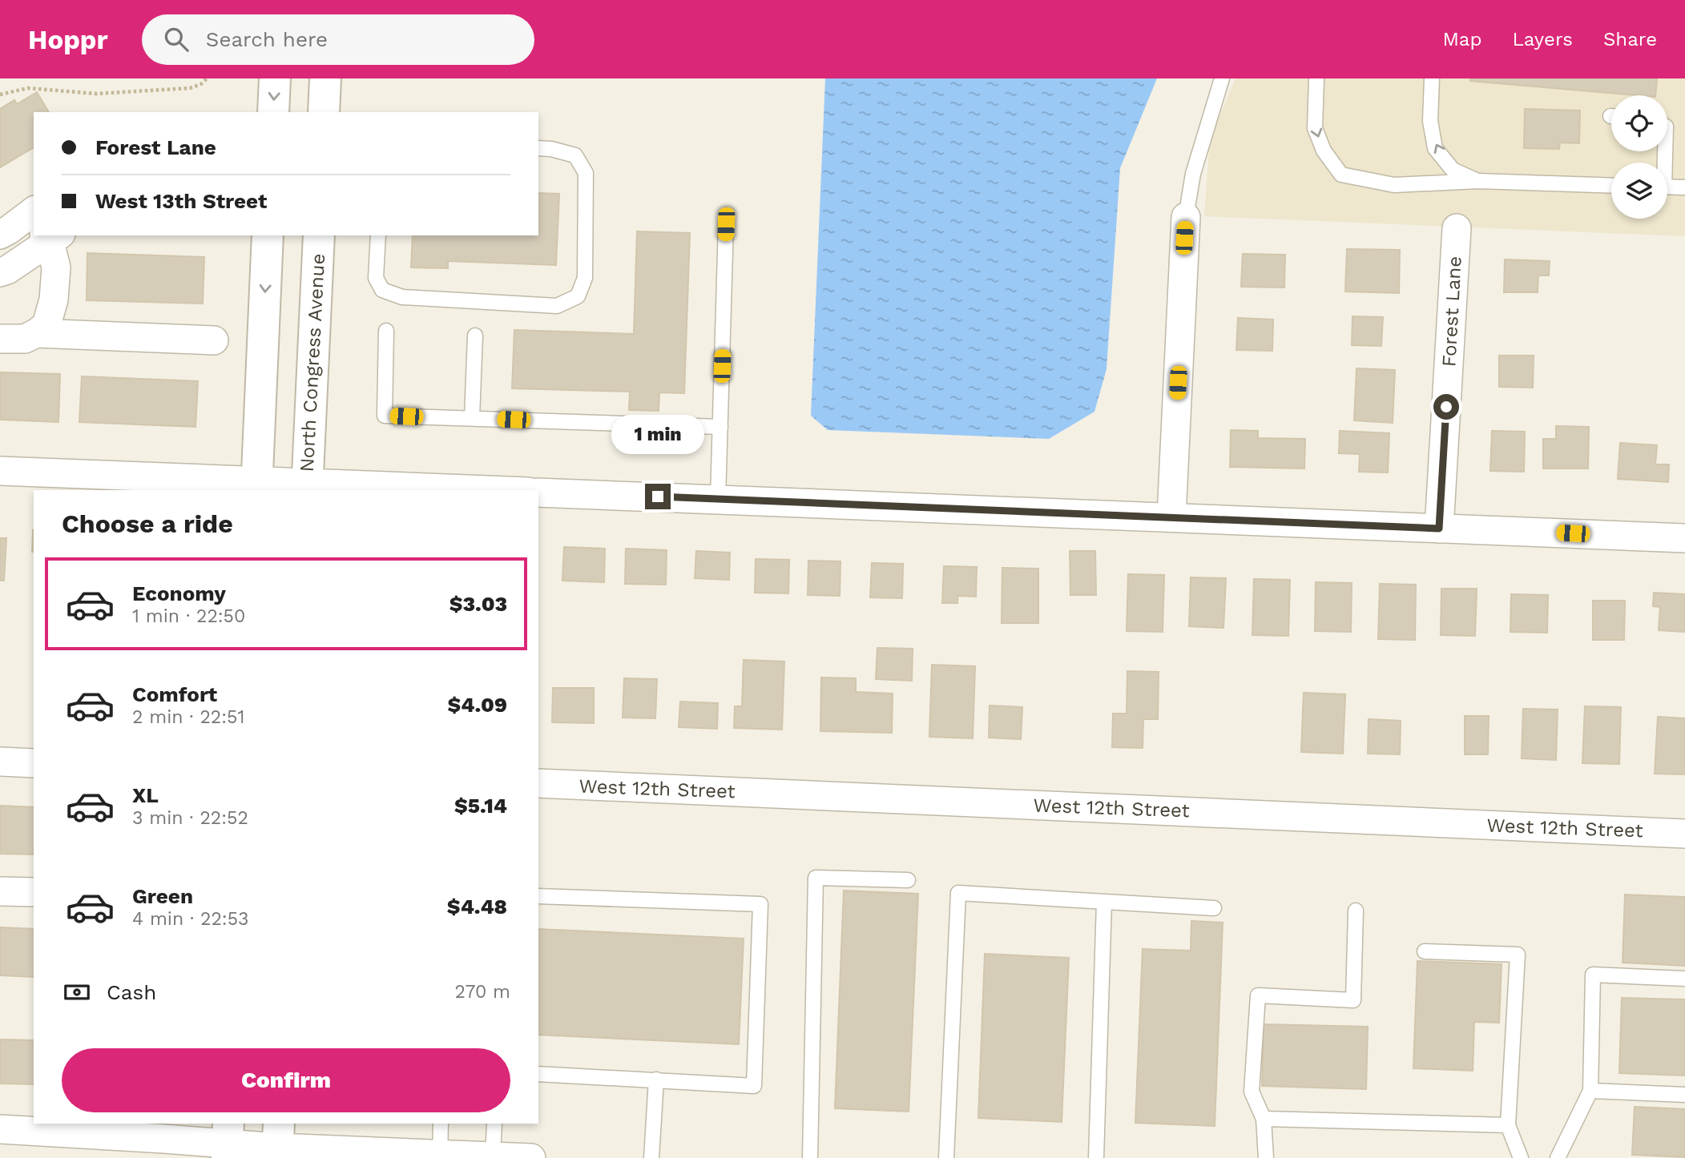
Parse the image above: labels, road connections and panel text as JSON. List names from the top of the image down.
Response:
{
  "streets": {
    "street": ["Forest Lane", "North Congress Avenue", "West 12th Street"]
  },
  "page": {
    "header": "Hoppr",
    "search": "Search here",
    "nav": ["Map", "Layers", "Share"],
    "banner": ["Forest Lane", "West 13th Street"],
    "bubble": "1 min",
    "heading": "Choose a ride",
    "list": [
      {
        "name": "Economy",
        "note": "1 min · 22:50",
        "value": "$3.03"
      },
      {
        "name": "Comfort",
        "note": "2 min · 22:51",
        "value": "$4.09"
      },
      {
        "name": "XL",
        "note": "3 min · 22:52",
        "value": "$5.14"
      },
      {
        "name": "Green",
        "note": "4 min · 22:53",
        "value": "$4.48"
      }
    ],
    "pay": ["Cash", "270 m"],
    "buttons": "Confirm"
  }
}
